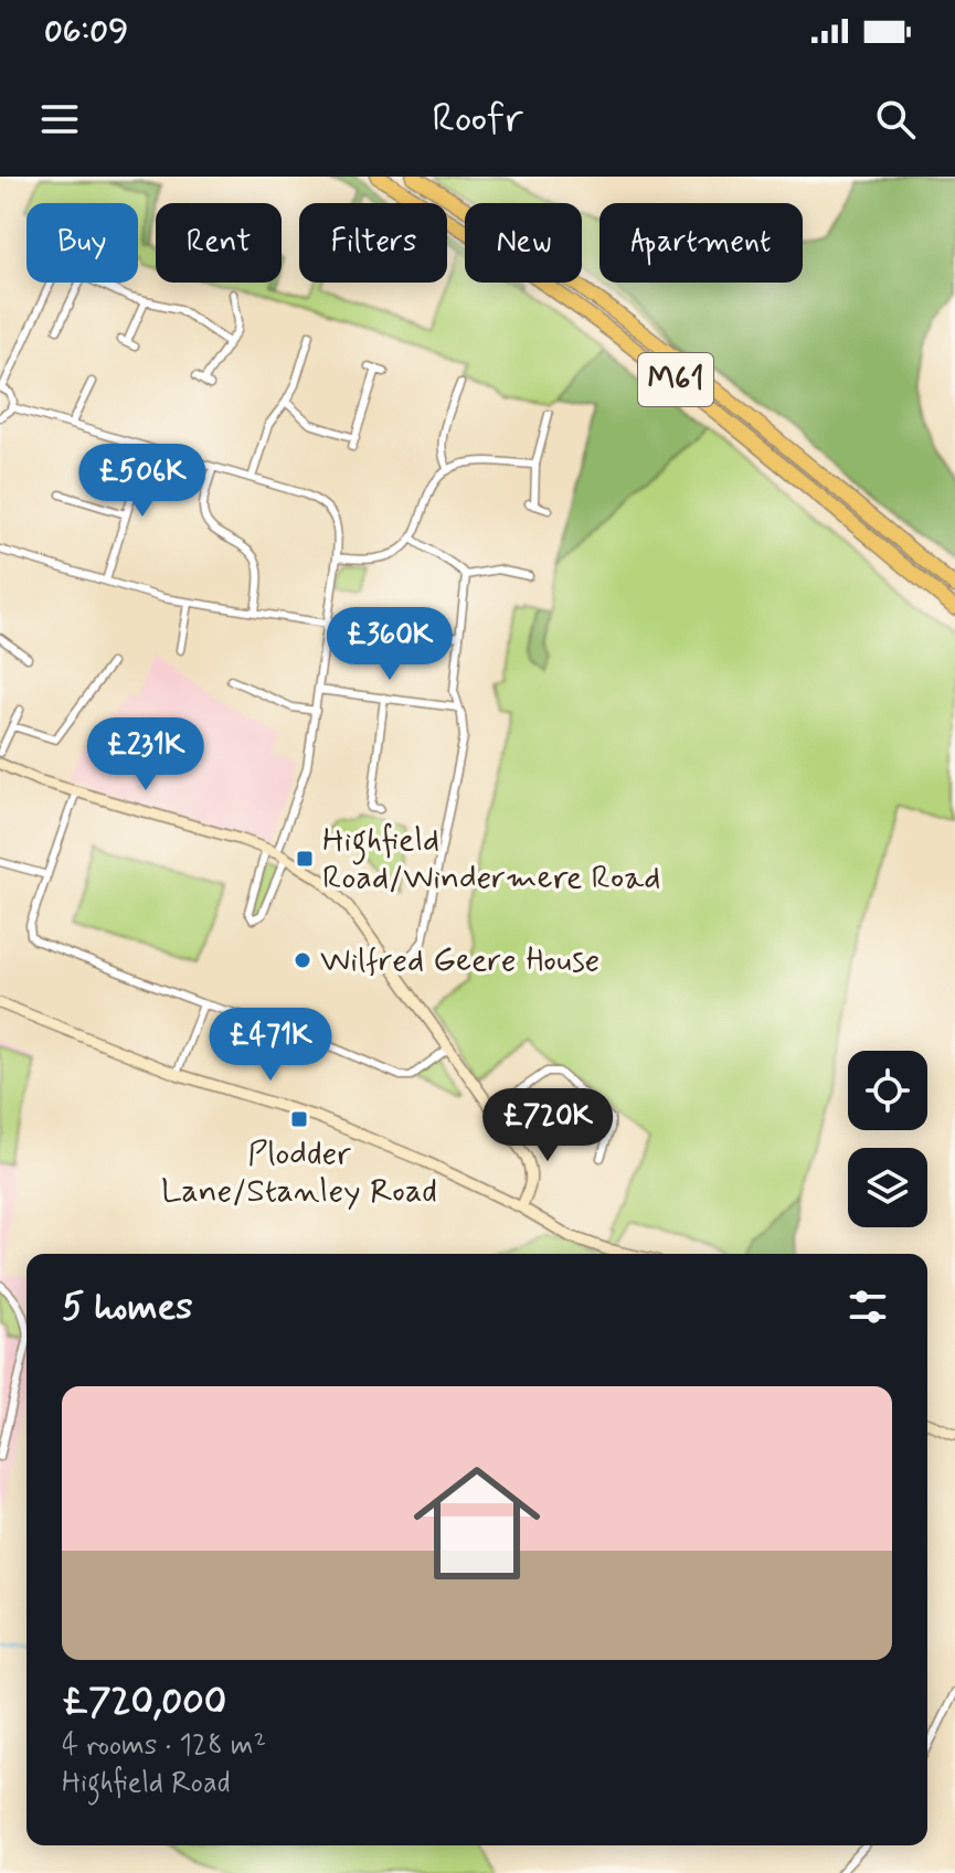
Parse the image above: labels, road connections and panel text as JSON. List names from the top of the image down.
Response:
{
  "streets": {
    "highway": ["M61"]
  },
  "places": {
    "transit": ["Highfield Road/Windermere Road", "Plodder Lane/Stanley Road"],
    "other": ["Wilfred Geere House"]
  },
  "page": {
    "status": "06:09",
    "header": "Roofr",
    "chip": [
      "Buy",
      "Rent",
      "Filters",
      "New",
      "Apartment"
    ],
    "price": [
      "£506K",
      "£360K",
      "£231K",
      "£471K",
      "£720K"
    ],
    "heading": "5 homes",
    "list": [
      {
        "name": "£720,000",
        "note": "4 rooms · 128 m² · Highfield Road"
      }
    ]
  }
}
